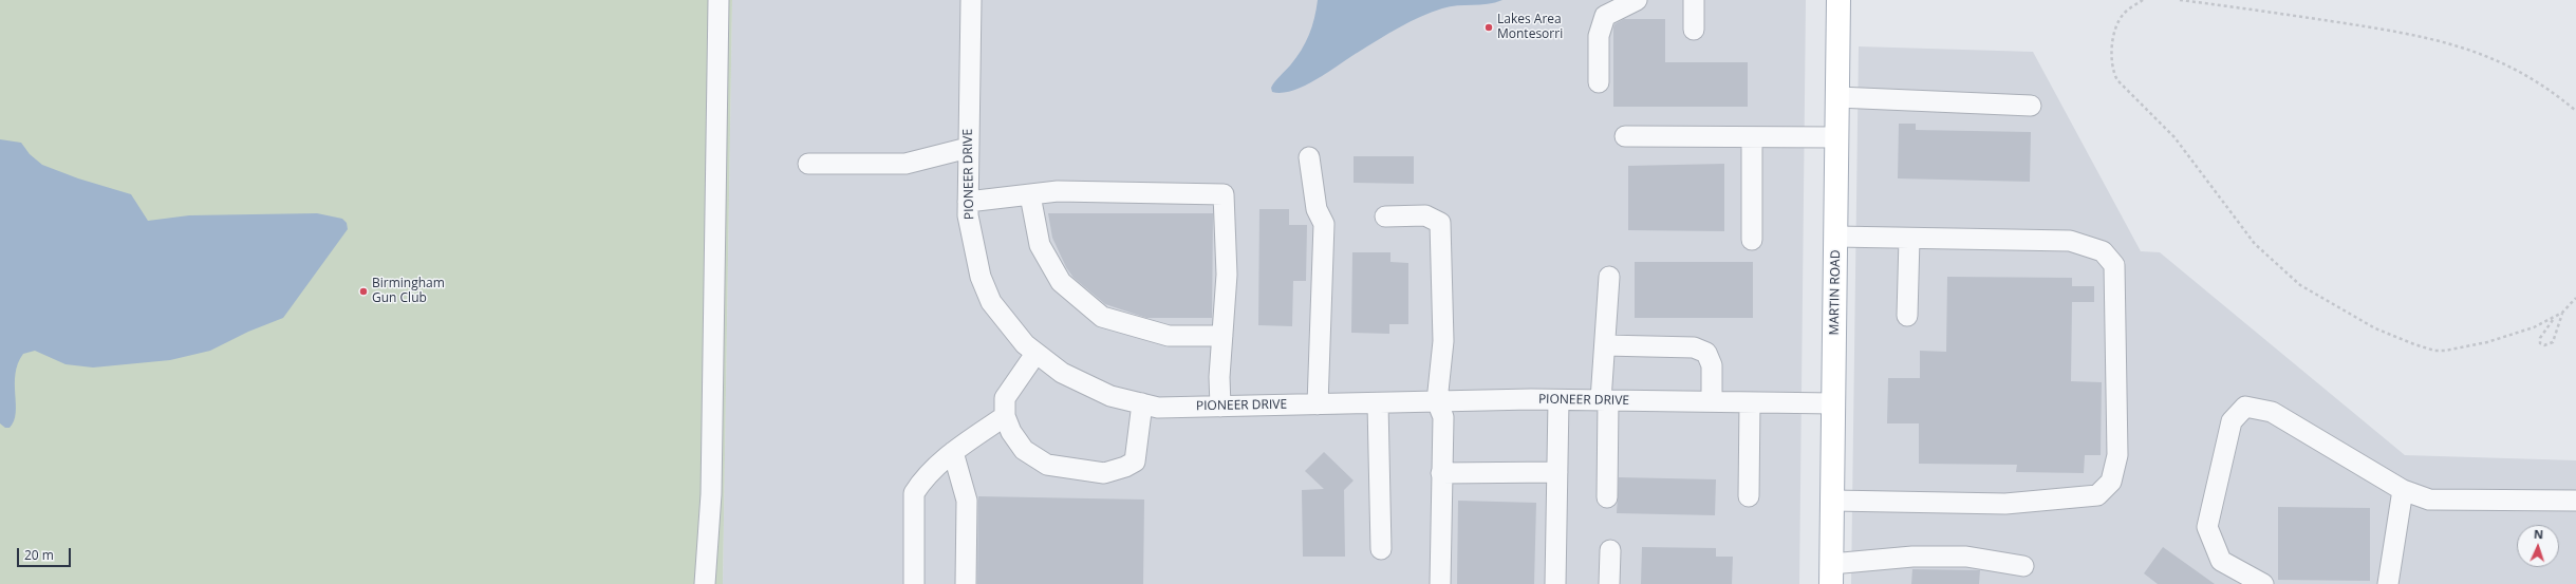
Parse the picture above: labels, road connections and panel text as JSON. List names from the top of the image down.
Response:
{
  "streets": {
    "main road": ["MARTIN ROAD"],
    "street": ["PIONEER DRIVE"]
  },
  "crossings": [
    ["PIONEER DRIVE", "MARTIN ROAD"]
  ],
  "places": ["Lakes Area Montesorri", "Birmingham Gun Club"],
  "scale_bar": "20 m",
  "north": "top"
}
